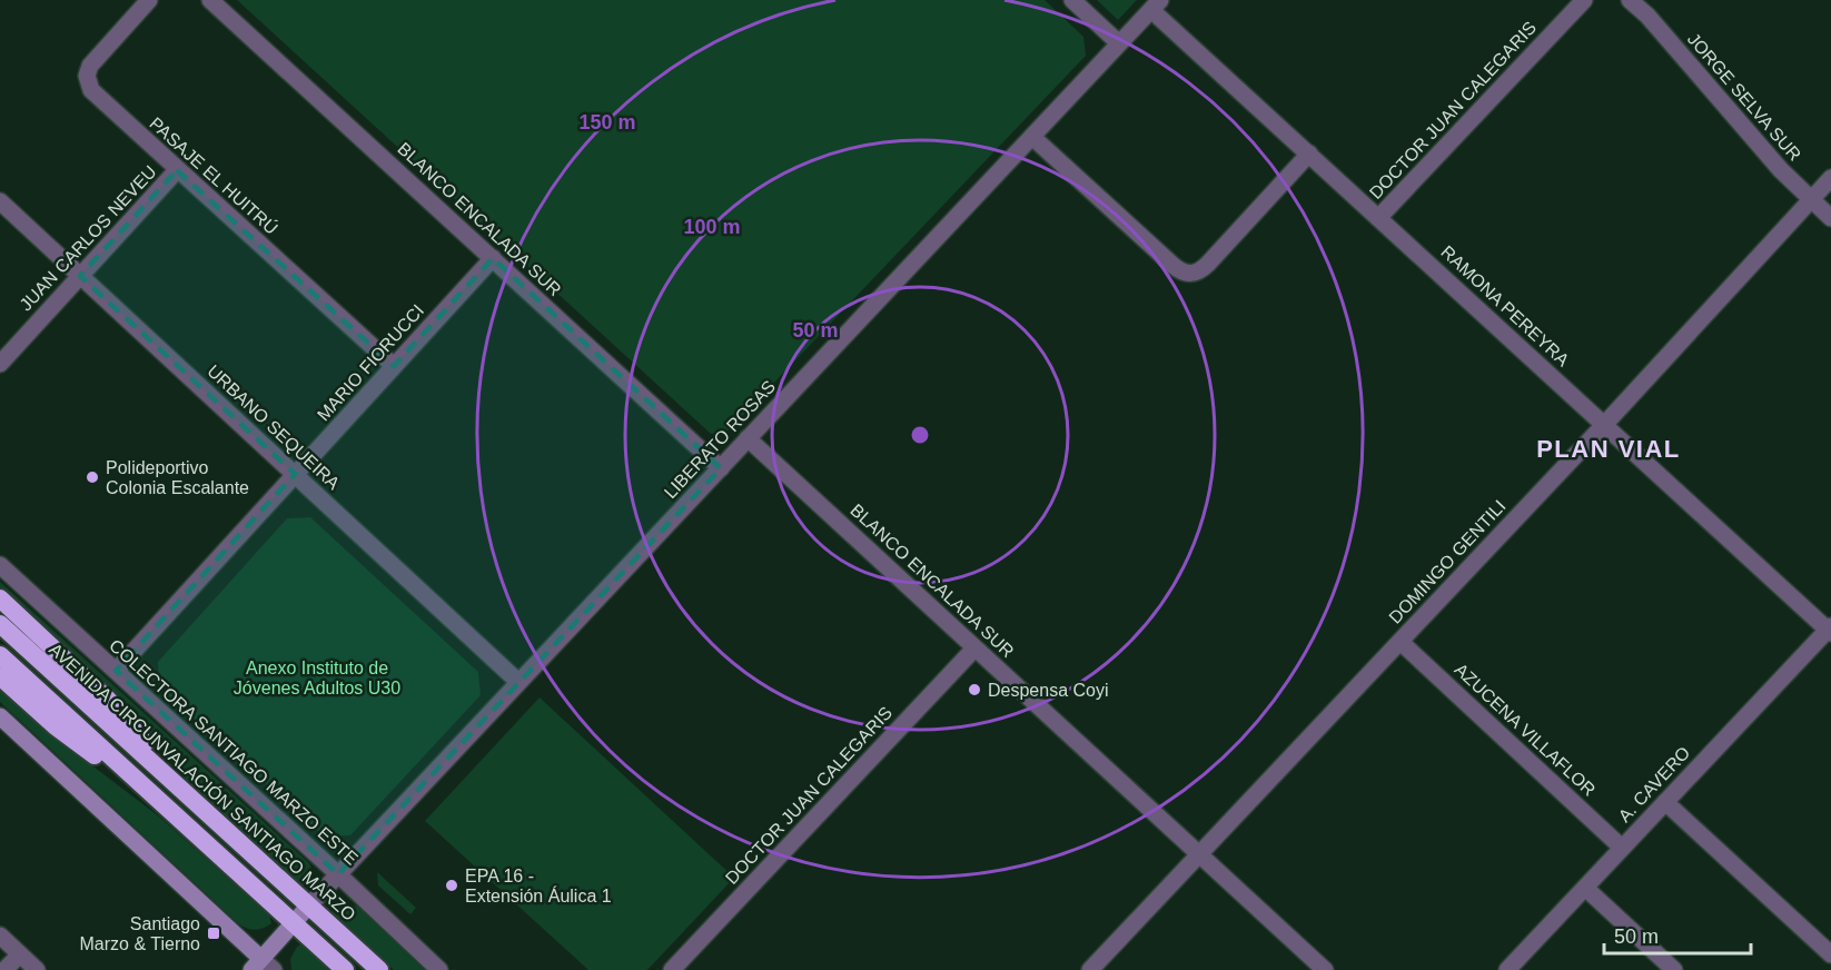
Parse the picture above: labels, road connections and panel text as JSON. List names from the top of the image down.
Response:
{
  "streets": {
    "highway": ["AVENIDA CIRCUNVALACIÓN SANTIAGO MARZO"],
    "street": [
      "JORGE SELVA SUR",
      "DOCTOR JUAN CALEGARIS",
      "PASAJE EL HUITRÚ",
      "BLANCO ENCALADA SUR",
      "JUAN CARLOS NEVEU",
      "RAMONA PEREYRA",
      "MARIO FIORUCCI",
      "URBANO SEQUEIRA",
      "LIBERATO ROSAS",
      "DOMINGO GENTILI",
      "AZUCENA VILLAFLOR",
      "COLECTORA SANTIAGO MARZO ESTE",
      "A. CAVERO"
    ]
  },
  "crossings": [
    ["JORGE SELVA SUR", "DOMINGO GENTILI"],
    ["DOCTOR JUAN CALEGARIS", "BLANCO ENCALADA SUR"],
    ["DOCTOR JUAN CALEGARIS", "RAMONA PEREYRA"],
    ["PASAJE EL HUITRÚ", "JUAN CARLOS NEVEU"],
    ["PASAJE EL HUITRÚ", "MARIO FIORUCCI"],
    ["BLANCO ENCALADA SUR", "MARIO FIORUCCI"],
    ["BLANCO ENCALADA SUR", "LIBERATO ROSAS"],
    ["BLANCO ENCALADA SUR", "DOMINGO GENTILI"],
    ["JUAN CARLOS NEVEU", "URBANO SEQUEIRA"],
    ["RAMONA PEREYRA", "LIBERATO ROSAS"],
    ["RAMONA PEREYRA", "DOMINGO GENTILI"],
    ["RAMONA PEREYRA", "A. CAVERO"],
    ["MARIO FIORUCCI", "URBANO SEQUEIRA"],
    ["MARIO FIORUCCI", "COLECTORA SANTIAGO MARZO ESTE"],
    ["URBANO SEQUEIRA", "LIBERATO ROSAS"],
    ["LIBERATO ROSAS", "COLECTORA SANTIAGO MARZO ESTE"],
    ["LIBERATO ROSAS", "AVENIDA CIRCUNVALACIÓN SANTIAGO MARZO"],
    ["DOMINGO GENTILI", "AZUCENA VILLAFLOR"],
    ["AZUCENA VILLAFLOR", "A. CAVERO"]
  ],
  "districts": ["PLAN VIAL"],
  "parks": ["Anexo Instituto de Jóvenes Adultos U30"],
  "places": {
    "other": ["Polideportivo Colonia Escalante", "Despensa Coyi", "EPA 16 - Extensión Áulica 1"],
    "transit": ["Santiago Marzo & Tierno"]
  },
  "scale_bar": "50 m",
  "rings": ["150 m", "100 m", "50 m"]
}
